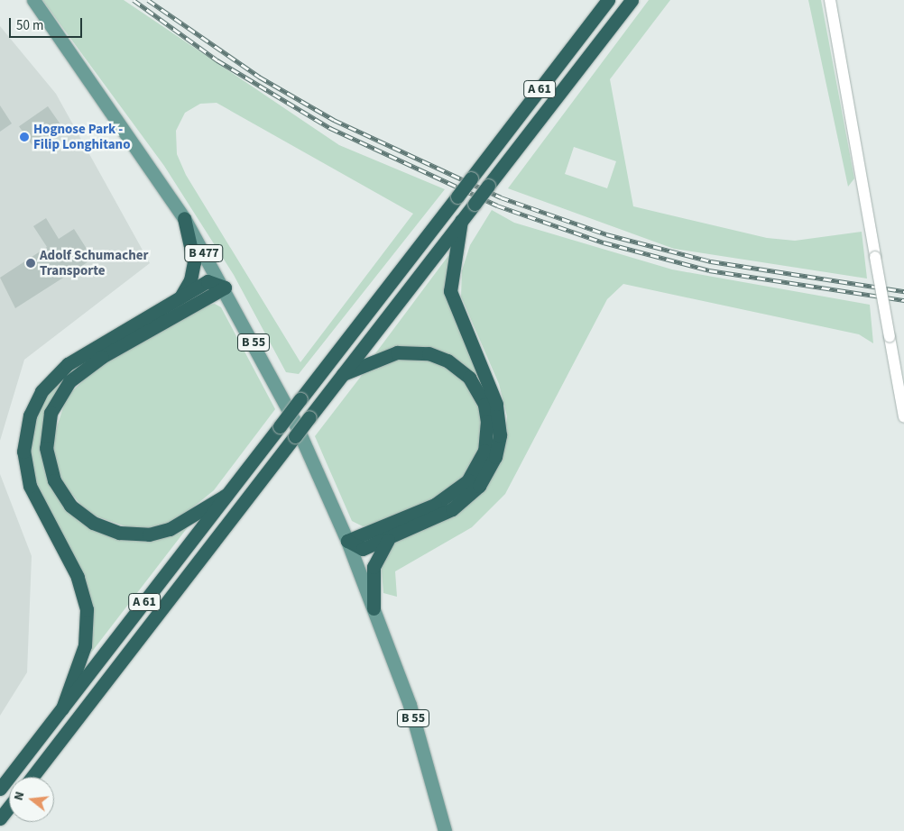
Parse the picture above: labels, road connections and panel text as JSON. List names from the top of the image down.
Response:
{
  "streets": {
    "highway": ["A 61"],
    "main road": ["B 477", "B 55"]
  },
  "crossings": [
    ["B 477", "B 55"]
  ],
  "places": ["Hognose Park - Filip Longhitano", "Adolf Schumacher Transporte"],
  "scale_bar": "50 m",
  "north": "left"
}
